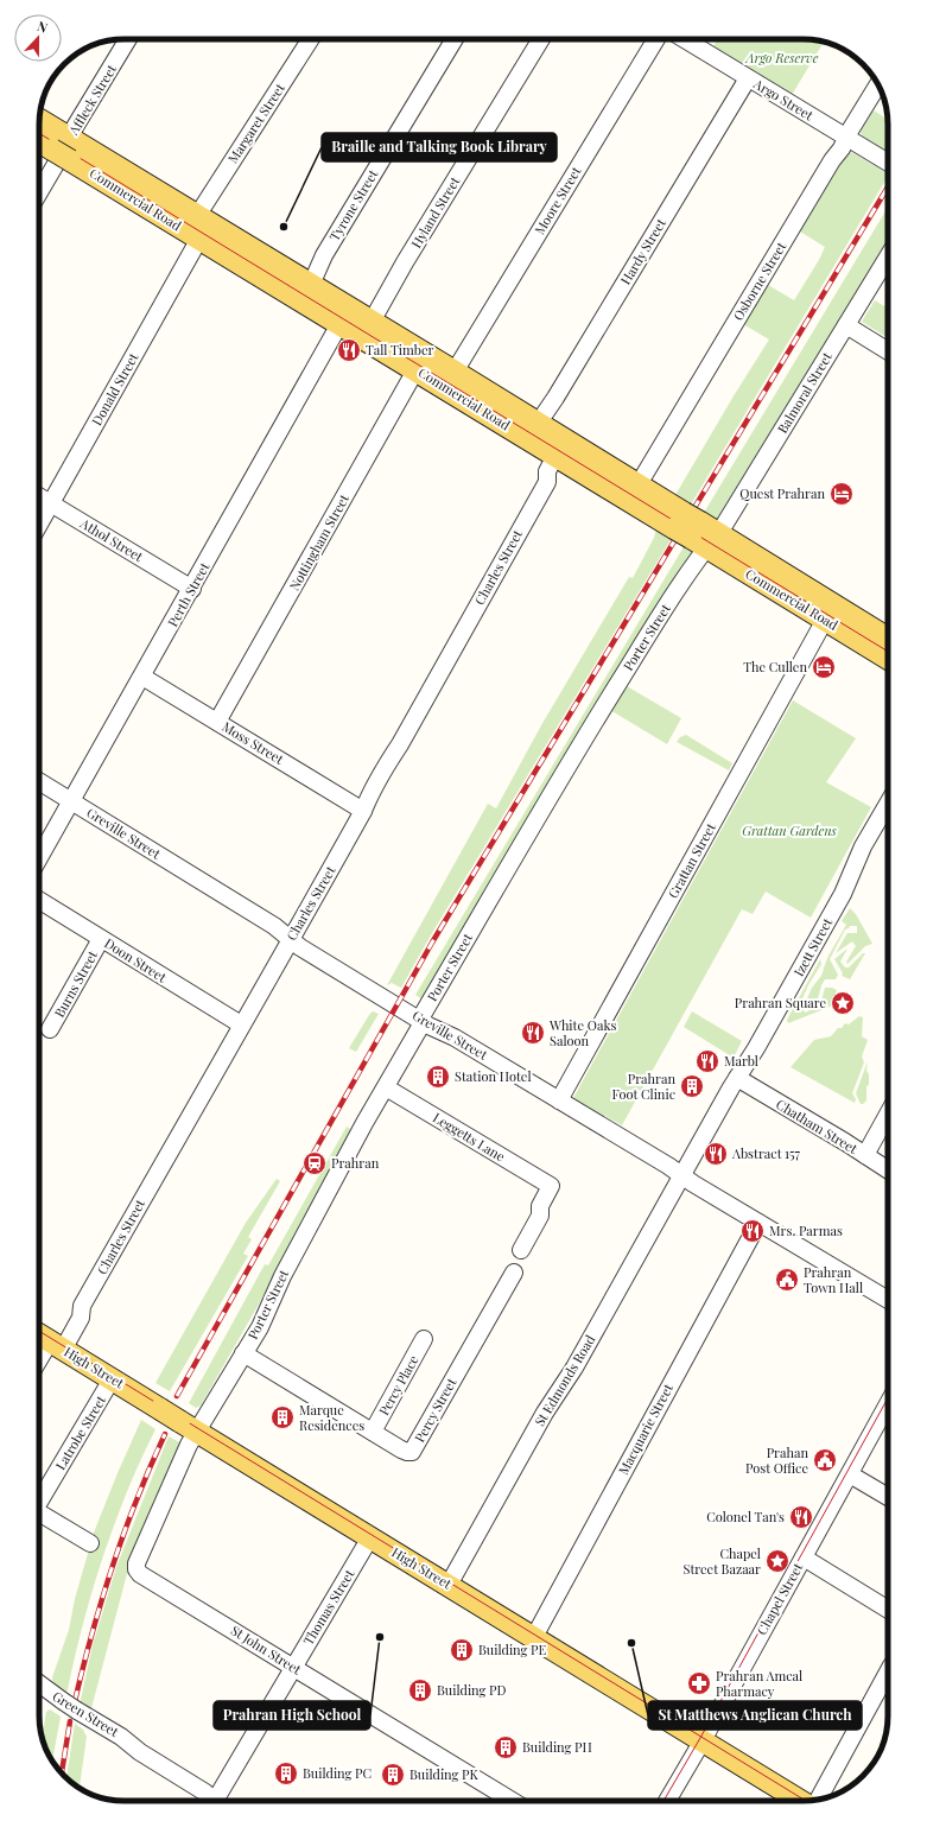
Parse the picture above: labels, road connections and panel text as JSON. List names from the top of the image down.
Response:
{
  "streets": {
    "main road": ["Commercial Road", "High Street"],
    "street": [
      "Affleck Street",
      "Argo Street",
      "Margaret Street",
      "Moore Street",
      "Tyrone Street",
      "Hyland Street",
      "Hardy Street",
      "Osborne Street",
      "Donald Street",
      "Balmoral Street",
      "Athol Street",
      "Nottingham Street",
      "Charles Street",
      "Perth Street",
      "Porter Street",
      "Moss Street",
      "Greville Street",
      "Grattan Street",
      "Izett Street",
      "Doon Street",
      "Burns Street",
      "Chatham Street",
      "Leggetts Lane",
      "St Edmonds Road",
      "Percy Place",
      "Percy Street",
      "Macquarie Street",
      "Latrobe Street",
      "Chapel Street",
      "Thomas Street",
      "St John Street",
      "Green Street"
    ]
  },
  "crossings": [
    ["Affleck Street", "Commercial Road"],
    ["Argo Street", "Hardy Street"],
    ["Argo Street", "Osborne Street"],
    ["Margaret Street", "Commercial Road"],
    ["Commercial Road", "Moore Street"],
    ["Commercial Road", "Tyrone Street"],
    ["Commercial Road", "Hyland Street"],
    ["Commercial Road", "Hardy Street"],
    ["Commercial Road", "Osborne Street"],
    ["Commercial Road", "Donald Street"],
    ["Commercial Road", "Balmoral Street"],
    ["Commercial Road", "Nottingham Street"],
    ["Commercial Road", "Charles Street"],
    ["Commercial Road", "Perth Street"],
    ["Commercial Road", "Porter Street"],
    ["Commercial Road", "Grattan Street"],
    ["Donald Street", "Athol Street"],
    ["Balmoral Street", "Porter Street"],
    ["Athol Street", "Perth Street"],
    ["Nottingham Street", "Moss Street"],
    ["Charles Street", "Moss Street"],
    ["Charles Street", "Greville Street"],
    ["Charles Street", "Doon Street"],
    ["Charles Street", "High Street"],
    ["Perth Street", "Moss Street"],
    ["Perth Street", "Greville Street"],
    ["Porter Street", "Greville Street"],
    ["Porter Street", "Leggetts Lane"],
    ["Porter Street", "High Street"],
    ["Porter Street", "Percy Street"],
    ["Porter Street", "St John Street"],
    ["Greville Street", "Grattan Street"],
    ["Greville Street", "Izett Street"],
    ["Greville Street", "St Edmonds Road"],
    ["Greville Street", "Macquarie Street"],
    ["Izett Street", "Chatham Street"],
    ["Izett Street", "St Edmonds Road"],
    ["Doon Street", "Burns Street"],
    ["High Street", "St Edmonds Road"],
    ["High Street", "Macquarie Street"],
    ["High Street", "Latrobe Street"],
    ["High Street", "Chapel Street"],
    ["High Street", "Thomas Street"],
    ["High Street", "St John Street"],
    ["Percy Place", "Percy Street"],
    ["Thomas Street", "St John Street"]
  ],
  "parks": ["Argo Reserve", "Grattan Gardens"],
  "places": {
    "other": ["Braille and Talking Book Library", "Prahran High School", "St Matthews Anglican Church"],
    "restaurant": [
      "Tall Timber",
      "White Oaks Saloon",
      "Marbl",
      "Abstract 157",
      "Mrs. Parmas",
      "Colonel Tan's"
    ],
    "hotel": ["Quest Prahran", "The Cullen"],
    "place": ["Prahran Square", "Chapel Street Bazaar"],
    "building": [
      "Station Hotel",
      "Prahran Foot Clinic",
      "Marque Residences",
      "Building PE",
      "Building PD",
      "Building PH",
      "Building PC",
      "Building PK"
    ],
    "station": ["Prahran"],
    "public building": ["Prahran Town Hall", "Prahan Post Office"],
    "pharmacy": ["Prahran Amcal Pharmacy"]
  },
  "north": "top"
}
